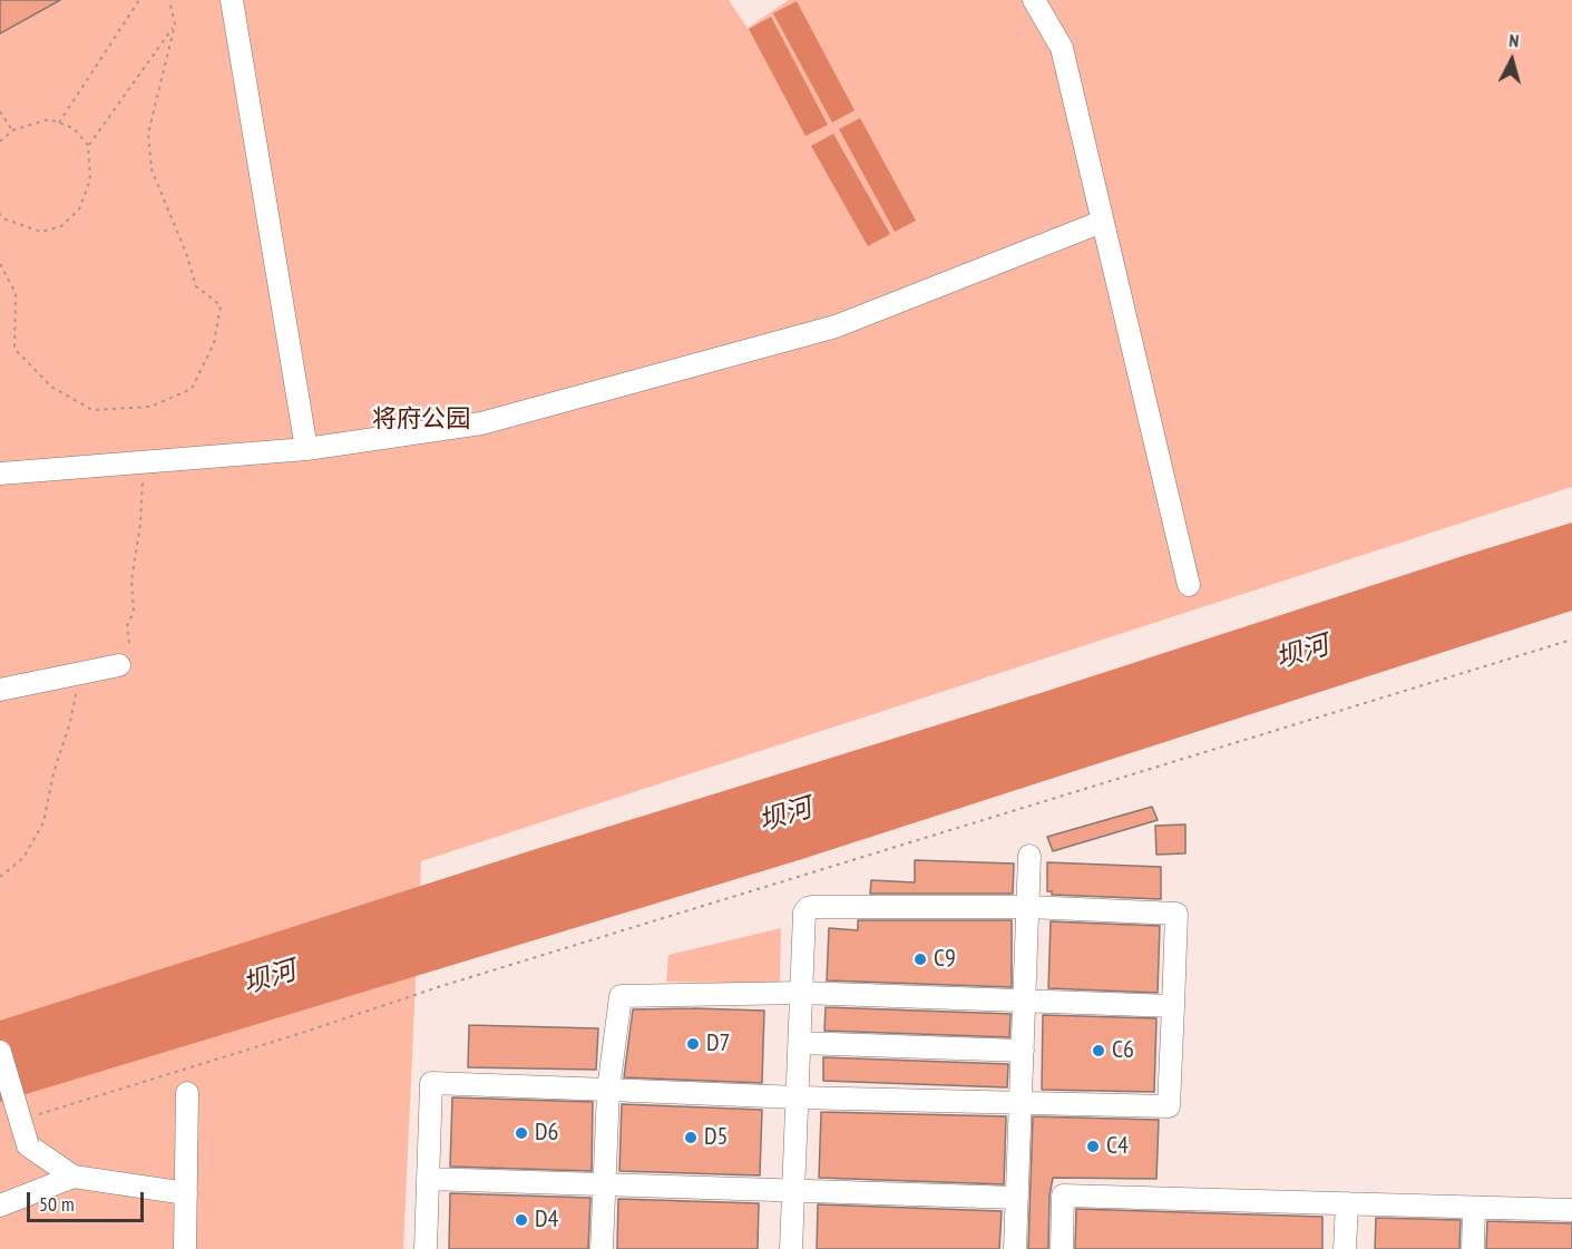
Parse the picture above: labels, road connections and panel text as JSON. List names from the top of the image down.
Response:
{
  "water": ["坝河"],
  "parks": ["将府公园"],
  "places": [
    "C9",
    "D7",
    "C6",
    "D6",
    "D5",
    "C4",
    "D4"
  ],
  "scale_bar": "50 m",
  "north": "top"
}
